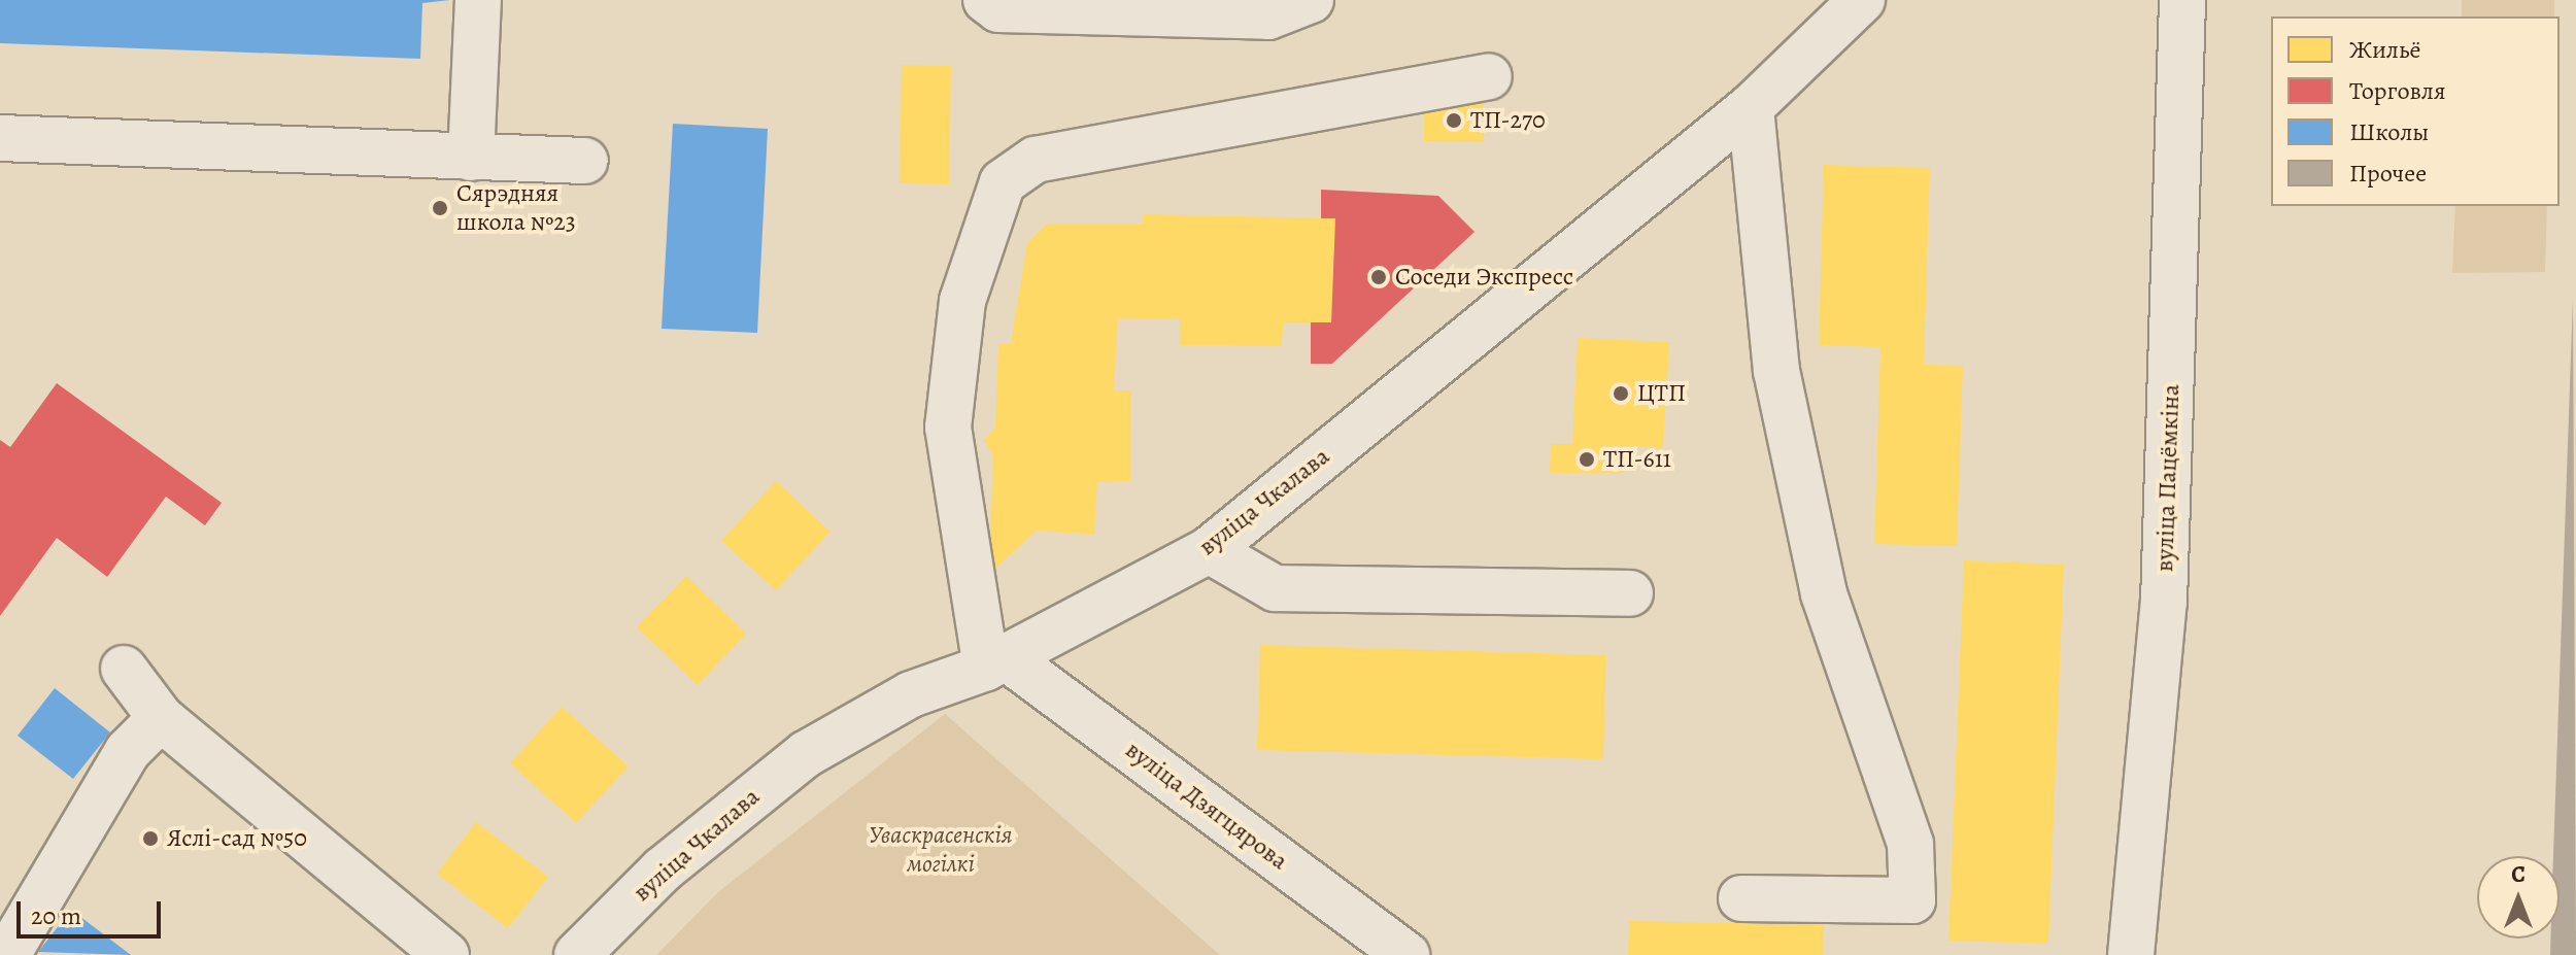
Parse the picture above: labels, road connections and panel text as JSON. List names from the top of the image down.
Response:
{
  "streets": {
    "street": ["вуліца Пацёмкіна", "вуліца Чкалава", "вуліца Дзягцярова"]
  },
  "crossings": [
    ["вуліца Чкалава", "вуліца Дзягцярова"]
  ],
  "parks": ["Уваскрасенскія могілкі"],
  "places": [
    "ТП-270",
    "Сярэдняя школа №23",
    "Соседи Экспресс",
    "ЦТП",
    "ТП-611",
    "Яслі-сад №50"
  ],
  "legend": [
    "Жильё",
    "Торговля",
    "Школы",
    "Прочее"
  ],
  "scale_bar": "20 m",
  "north": "top"
}
